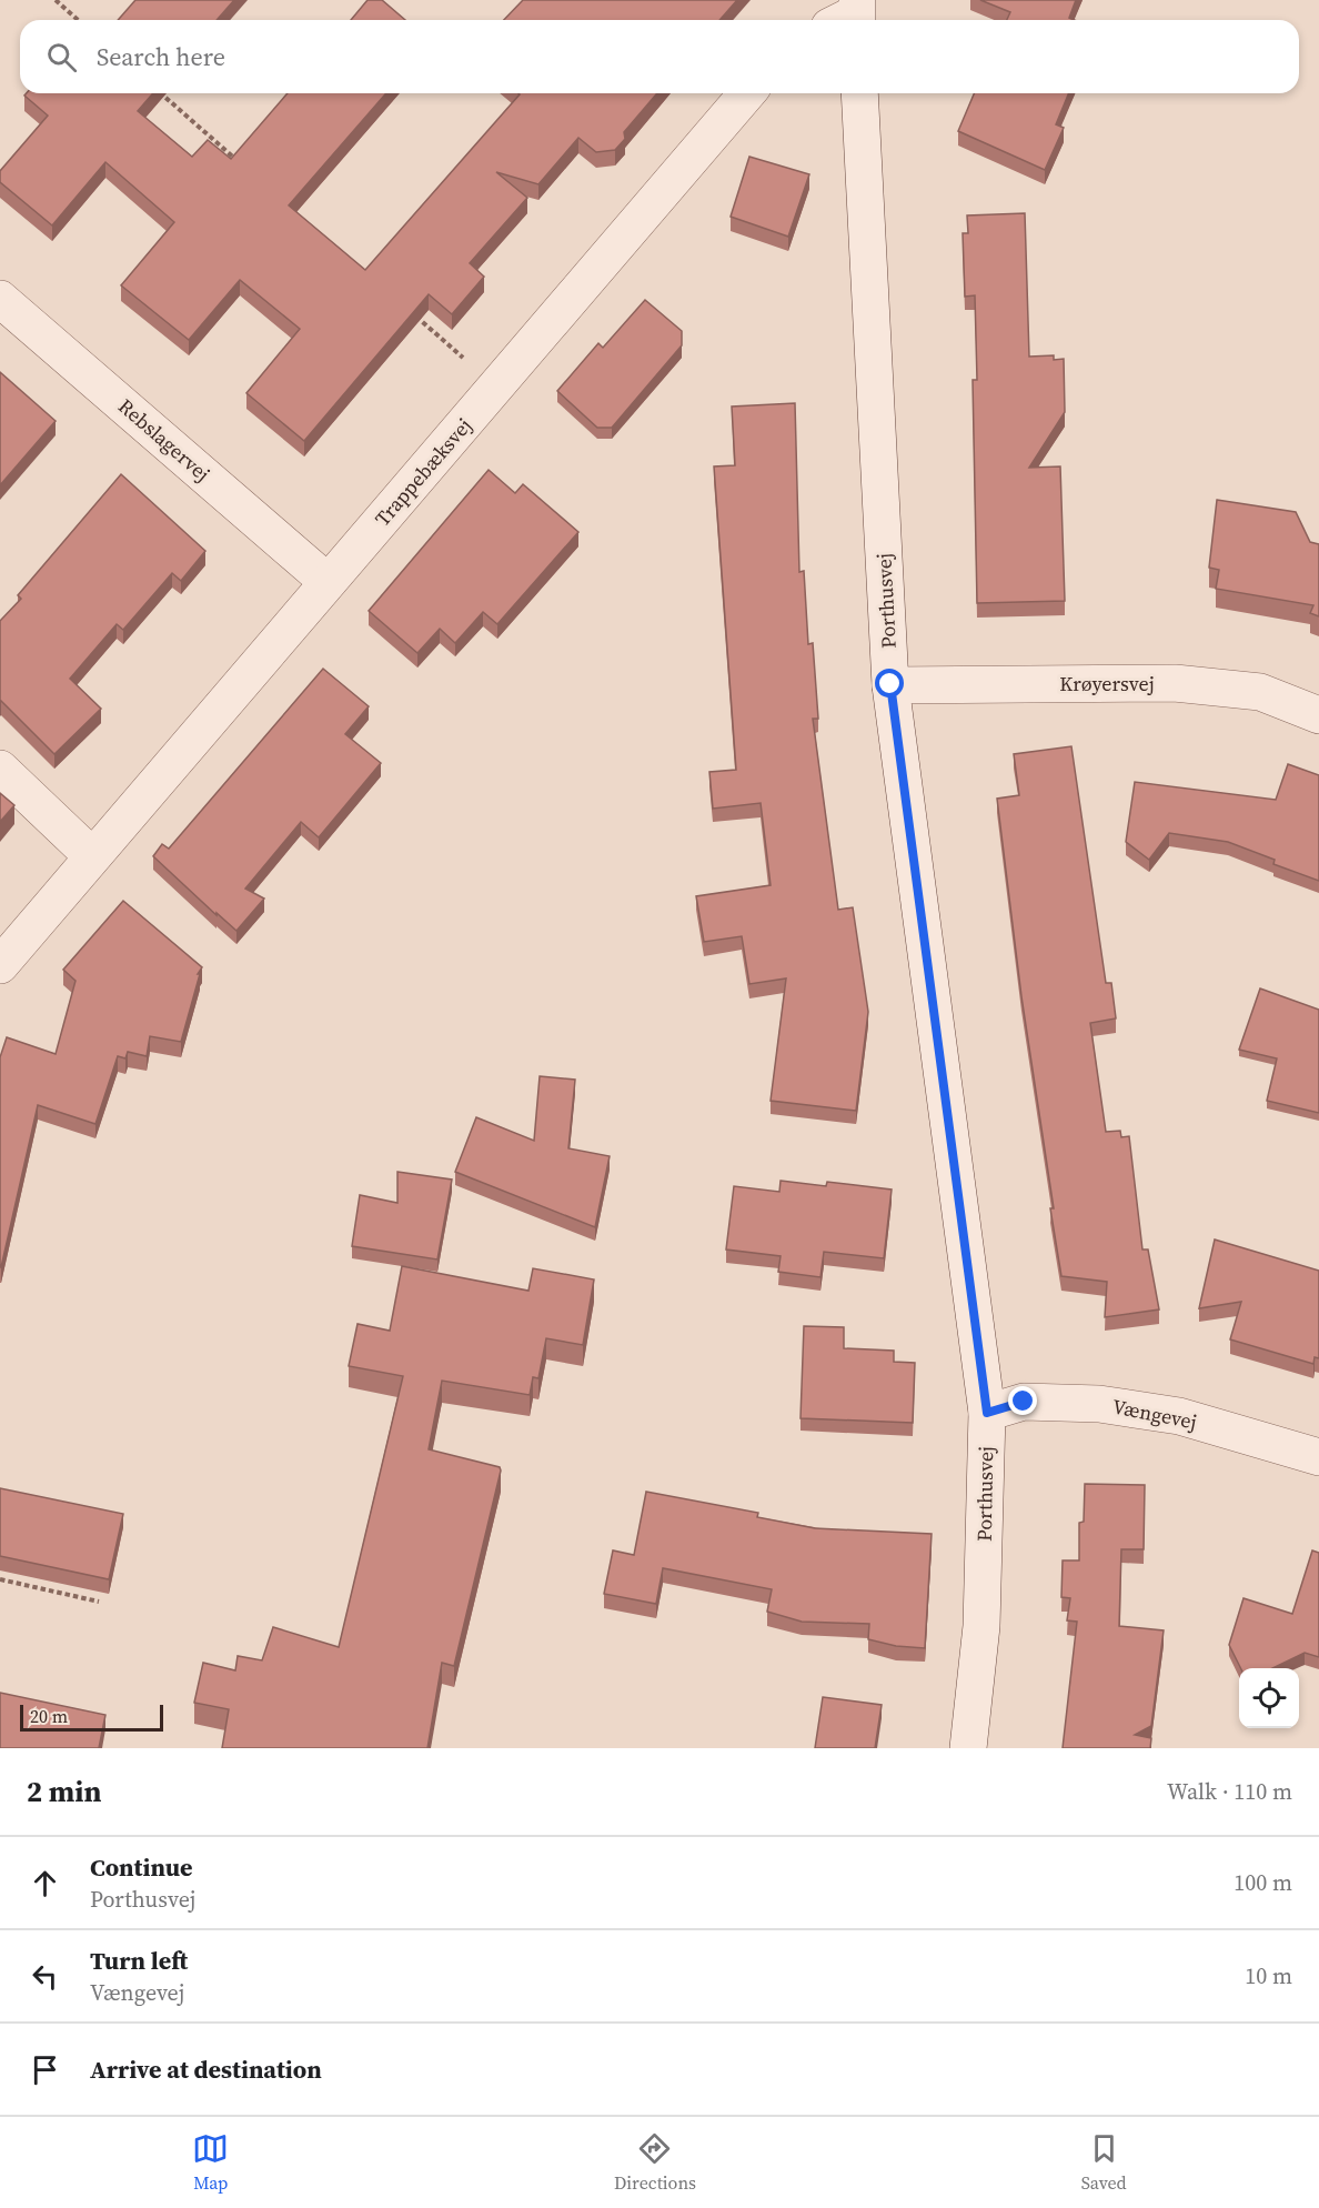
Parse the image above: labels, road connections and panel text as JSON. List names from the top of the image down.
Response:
{
  "streets": {
    "street": [
      "Rebslagervej",
      "Trappebæksvej",
      "Porthusvej",
      "Krøyersvej",
      "Vængevej"
    ]
  },
  "crossings": [
    ["Rebslagervej", "Trappebæksvej"],
    ["Porthusvej", "Krøyersvej"],
    ["Porthusvej", "Vængevej"]
  ],
  "scale_bar": "20 m",
  "page": {
    "search": "Search here",
    "scale": "20 m",
    "heading": ["2 min", "Walk · 110 m"],
    "list": [
      ["Continue", "Porthusvej", "100 m"],
      ["Turn left", "Vængevej", "10 m"],
      "Arrive at destination"
    ],
    "nav": ["Map", "Directions", "Saved"]
  }
}
